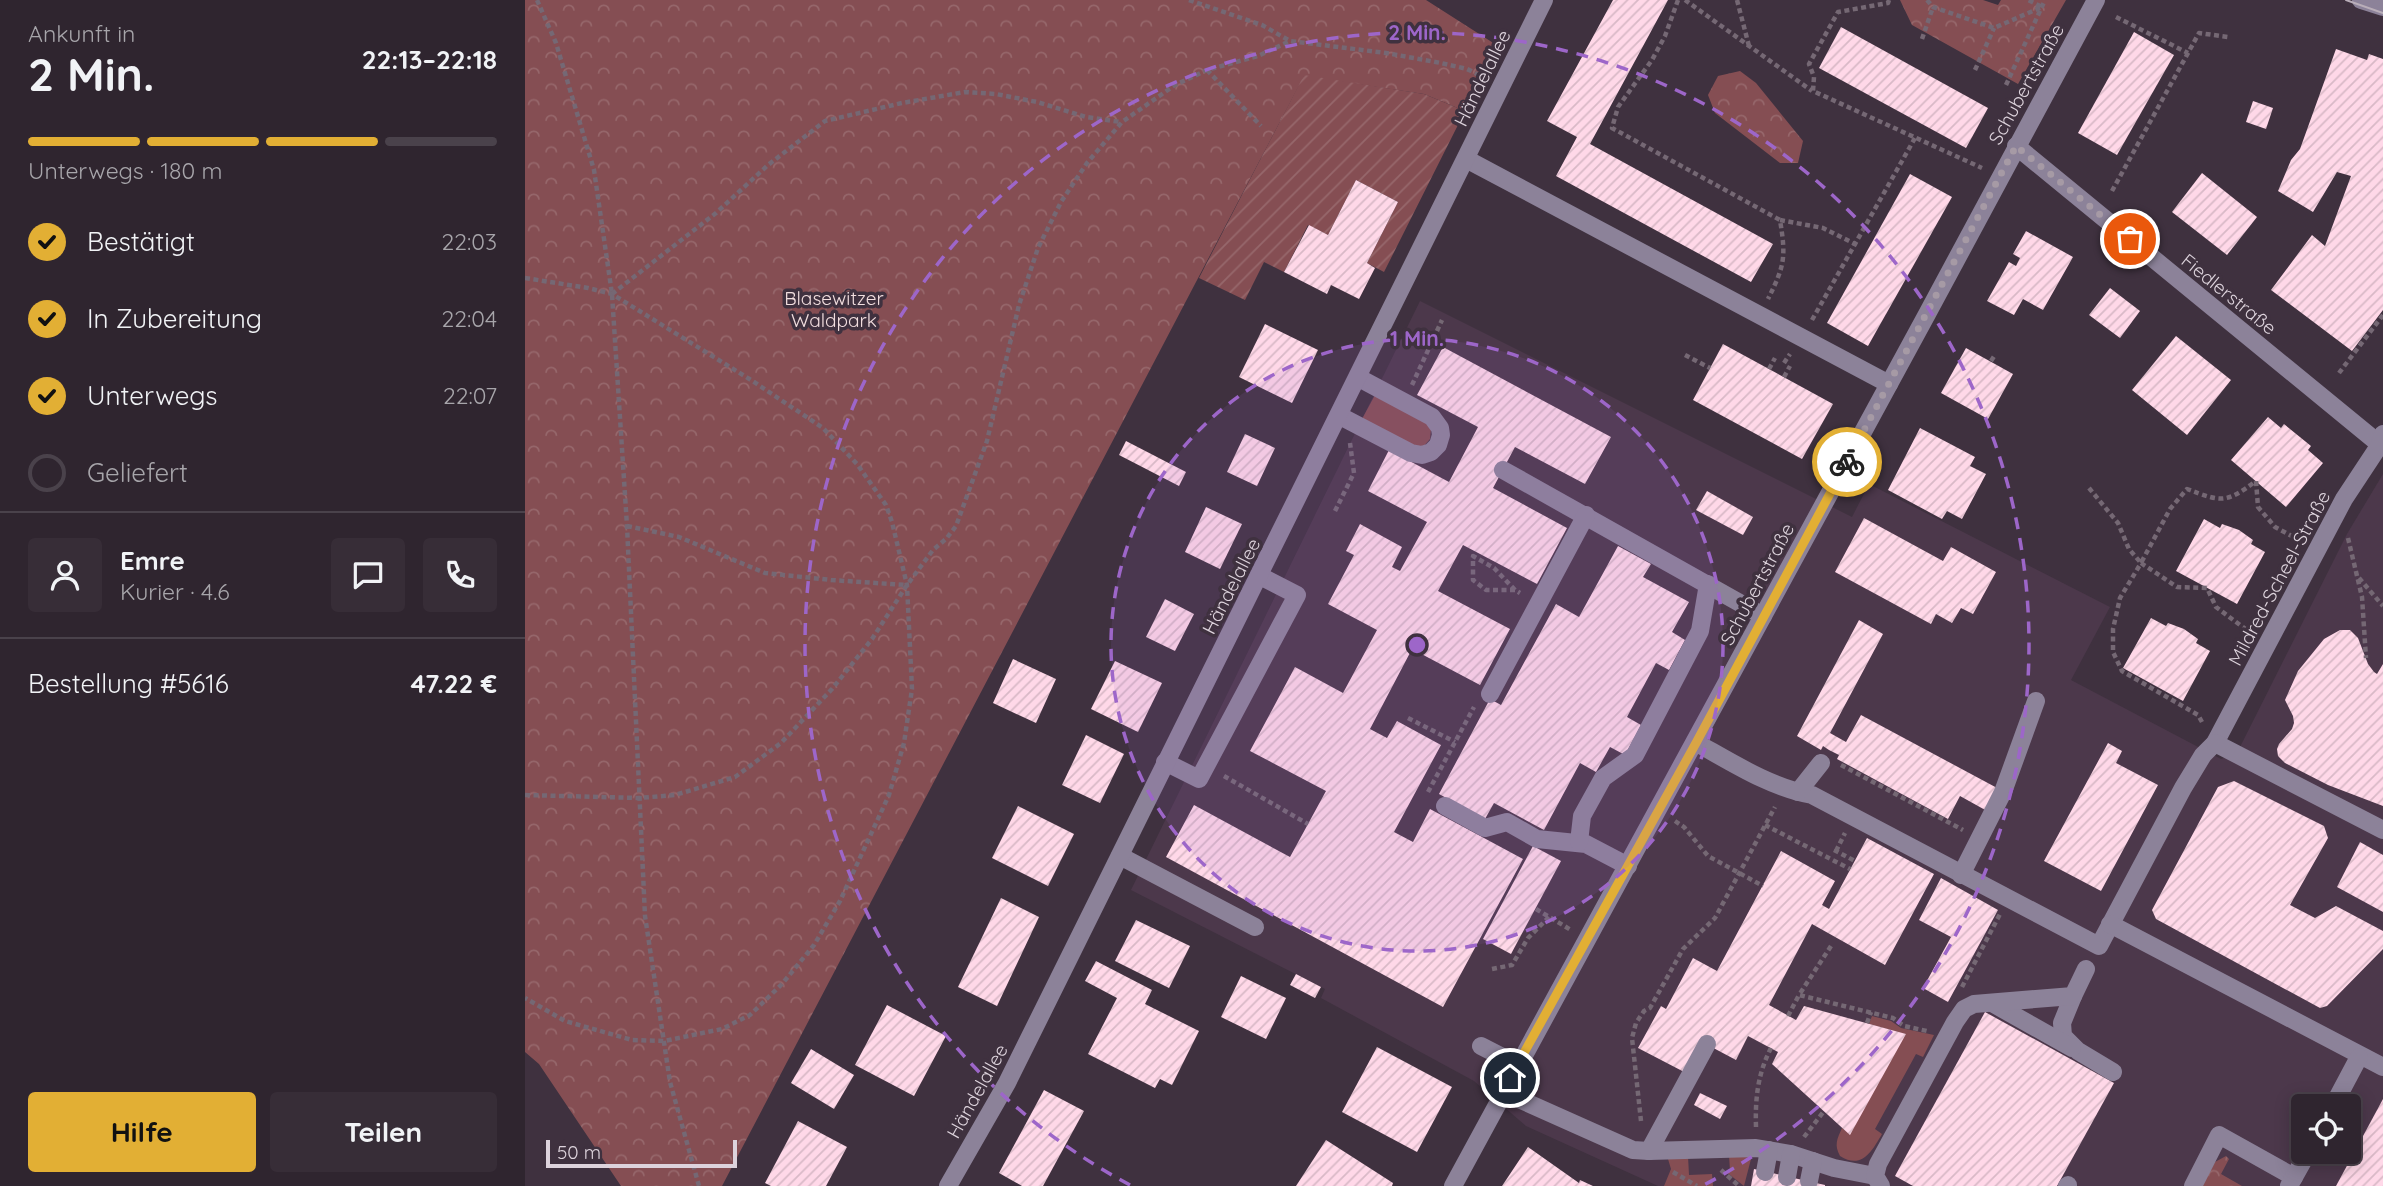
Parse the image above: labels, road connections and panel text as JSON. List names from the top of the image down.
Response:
{
  "streets": {
    "street": [
      "Händelallee",
      "Schubertstraße",
      "Fiedlerstraße",
      "Mildred-Scheel-Straße"
    ]
  },
  "crossings": [
    ["Schubertstraße", "Fiedlerstraße"],
    ["Fiedlerstraße", "Mildred-Scheel-Straße"]
  ],
  "parks": ["Blasewitzer Waldpark"],
  "scale_bar": "50 m",
  "page": {
    "heading": ["2 Min.", "Ankunft in", "22:13–22:18"],
    "panel": [
      "Emre",
      "Kurier · 4.6",
      "Bestellung #5616",
      "47.22 €"
    ],
    "bar": "Unterwegs · 180 m",
    "list": [
      ["Bestätigt", "22:03"],
      ["In Zubereitung", "22:04"],
      ["Unterwegs", "22:07"],
      "Geliefert"
    ],
    "buttons": ["Hilfe", "Teilen"],
    "scale": "50 m"
  },
  "rings": ["2 Min.", "1 Min."]
}
